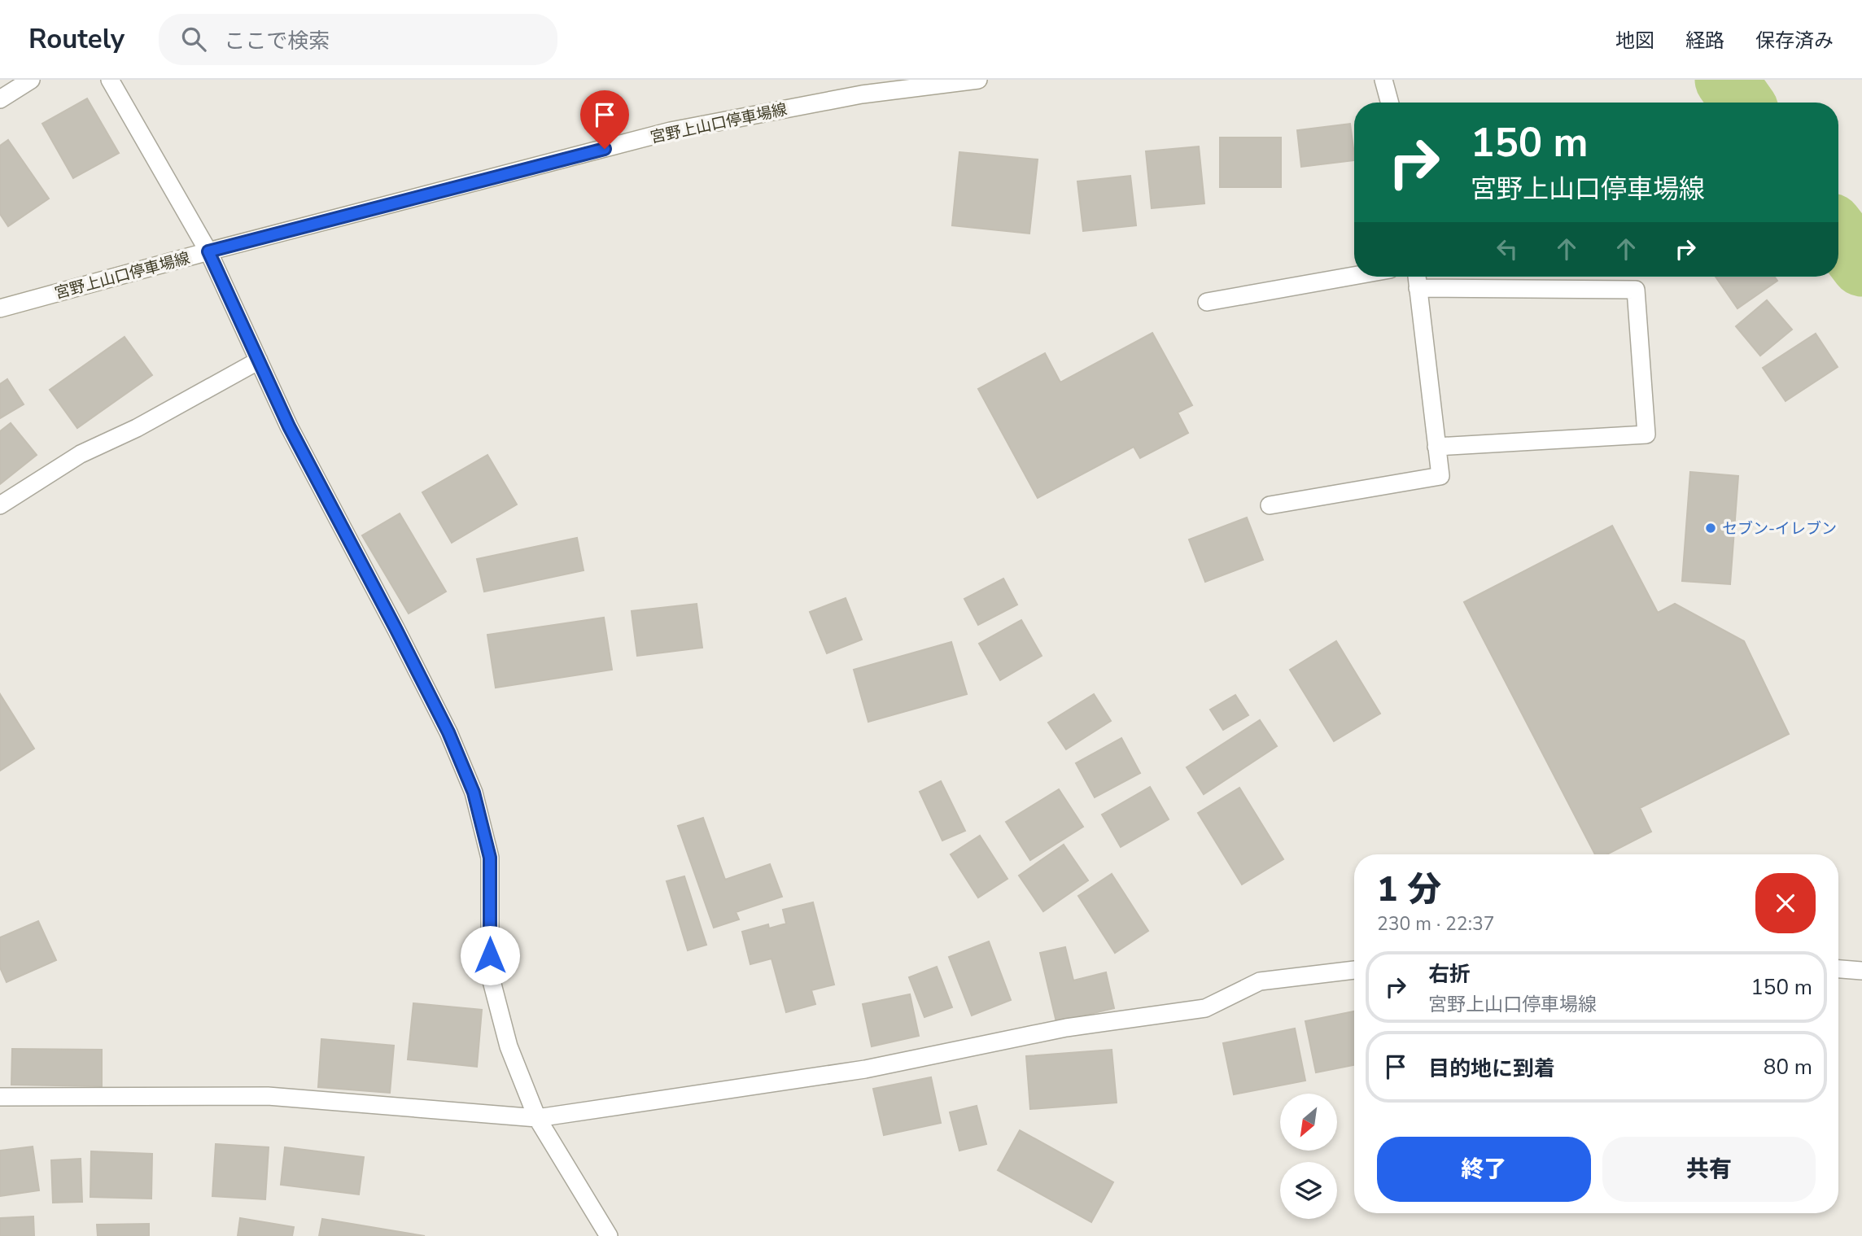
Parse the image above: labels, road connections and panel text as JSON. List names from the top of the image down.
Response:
{
  "streets": {
    "street": ["宮野上山口停車場線"]
  },
  "places": ["セブン-イレブン"],
  "north": "bottom left",
  "page": {
    "header": "Routely",
    "search": "ここで検索",
    "nav": ["地図", "経路", "保存済み"],
    "turn": ["150 m", "宮野上山口停車場線"],
    "heading": ["1 分", "230 m · 22:37"],
    "list": [
      {
        "name": "右折",
        "note": "宮野上山口停車場線",
        "value": "150 m"
      },
      {
        "name": "目的地に到着",
        "value": "80 m"
      }
    ],
    "buttons": ["終了", "共有"]
  }
}
